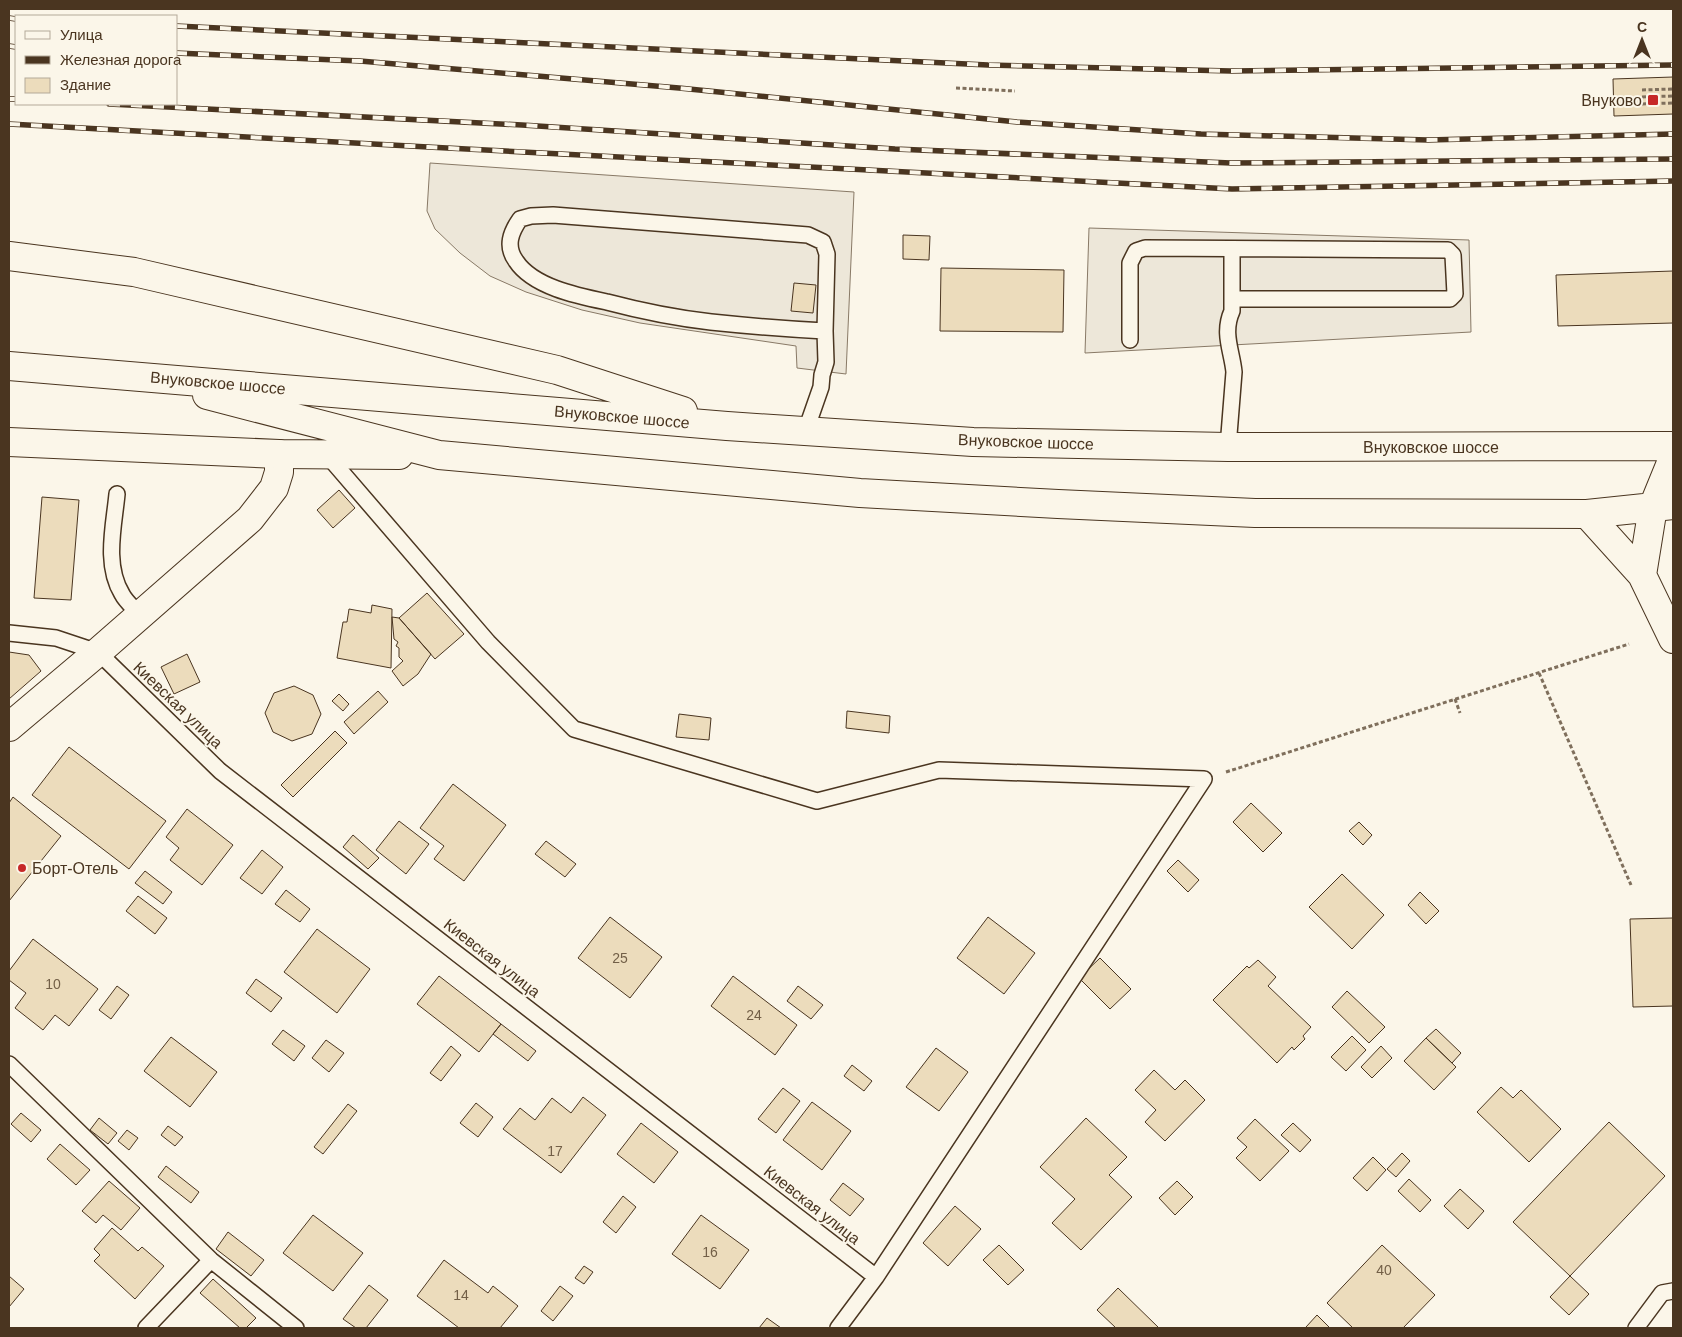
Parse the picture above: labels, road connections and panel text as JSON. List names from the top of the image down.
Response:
{
  "streets": {
    "main road": ["Внуковское шоссе"],
    "lane": ["Киевская улица"]
  },
  "places": {
    "transit": ["Внуково"],
    "other": ["Борт-Отель"]
  },
  "house_numbers": [
    "25",
    "10",
    "24",
    "17",
    "16",
    "40",
    "14"
  ],
  "legend": ["Улица", "Железная дорога", "Здание"],
  "north": "top"
}
